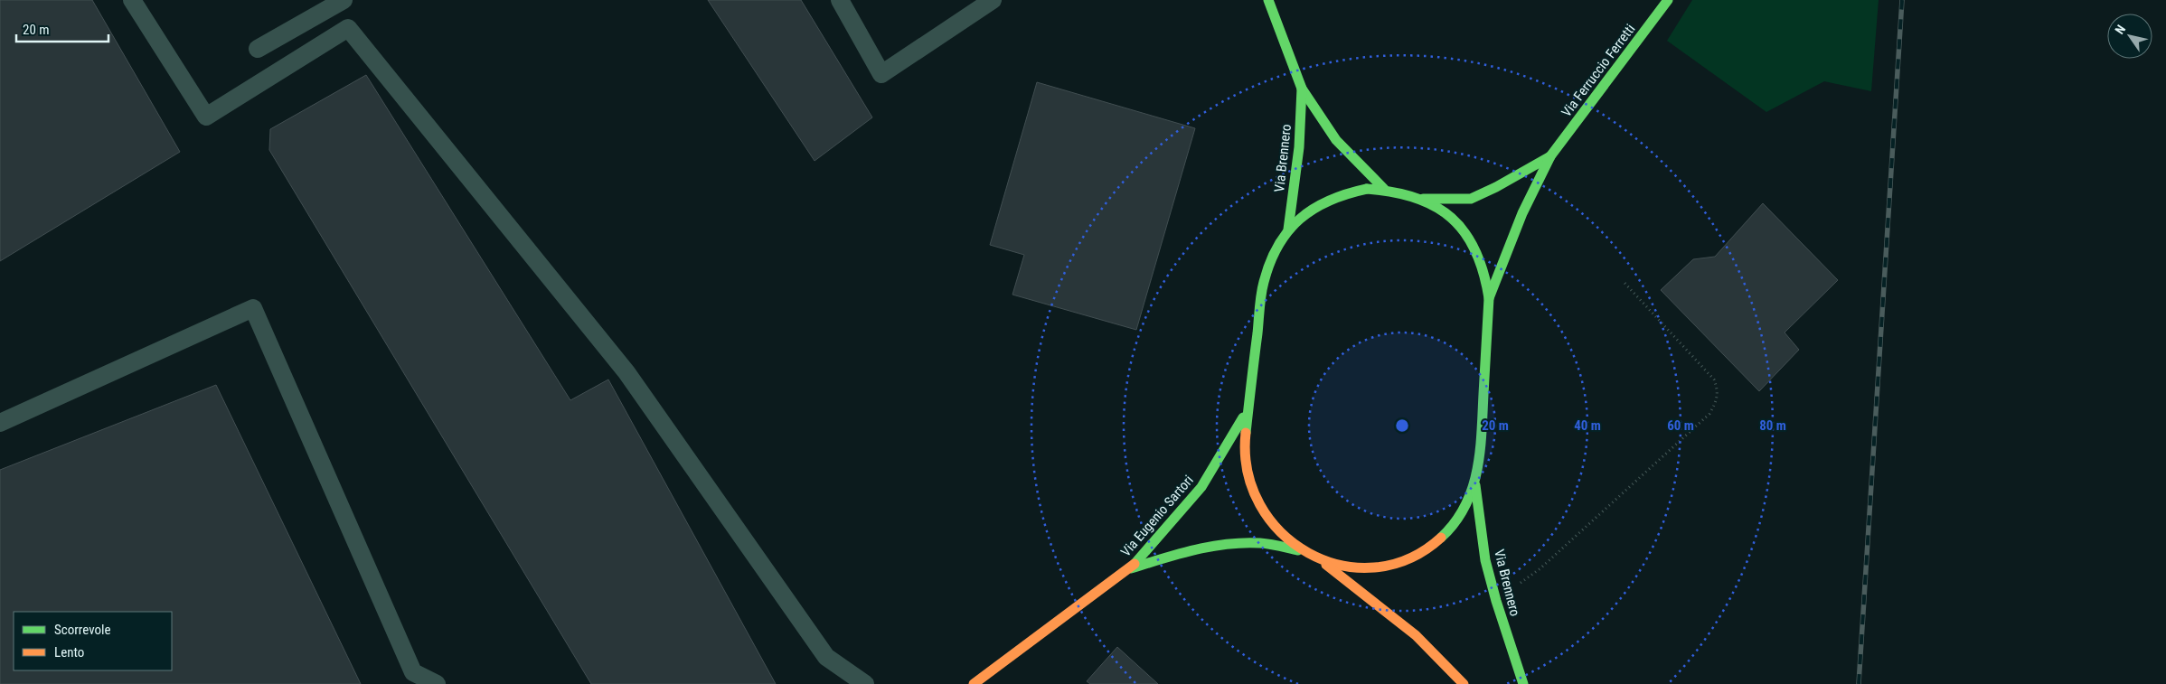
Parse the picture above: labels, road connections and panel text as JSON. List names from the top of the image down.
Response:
{
  "streets": {
    "main road": ["Via Ferruccio Ferretti", "Via Brennero", "Via Eugenio Sartori"]
  },
  "legend": ["Scorrevole", "Lento"],
  "scale_bar": "20 m",
  "north": "top left",
  "rings": [
    "20 m",
    "40 m",
    "60 m",
    "80 m"
  ]
}
